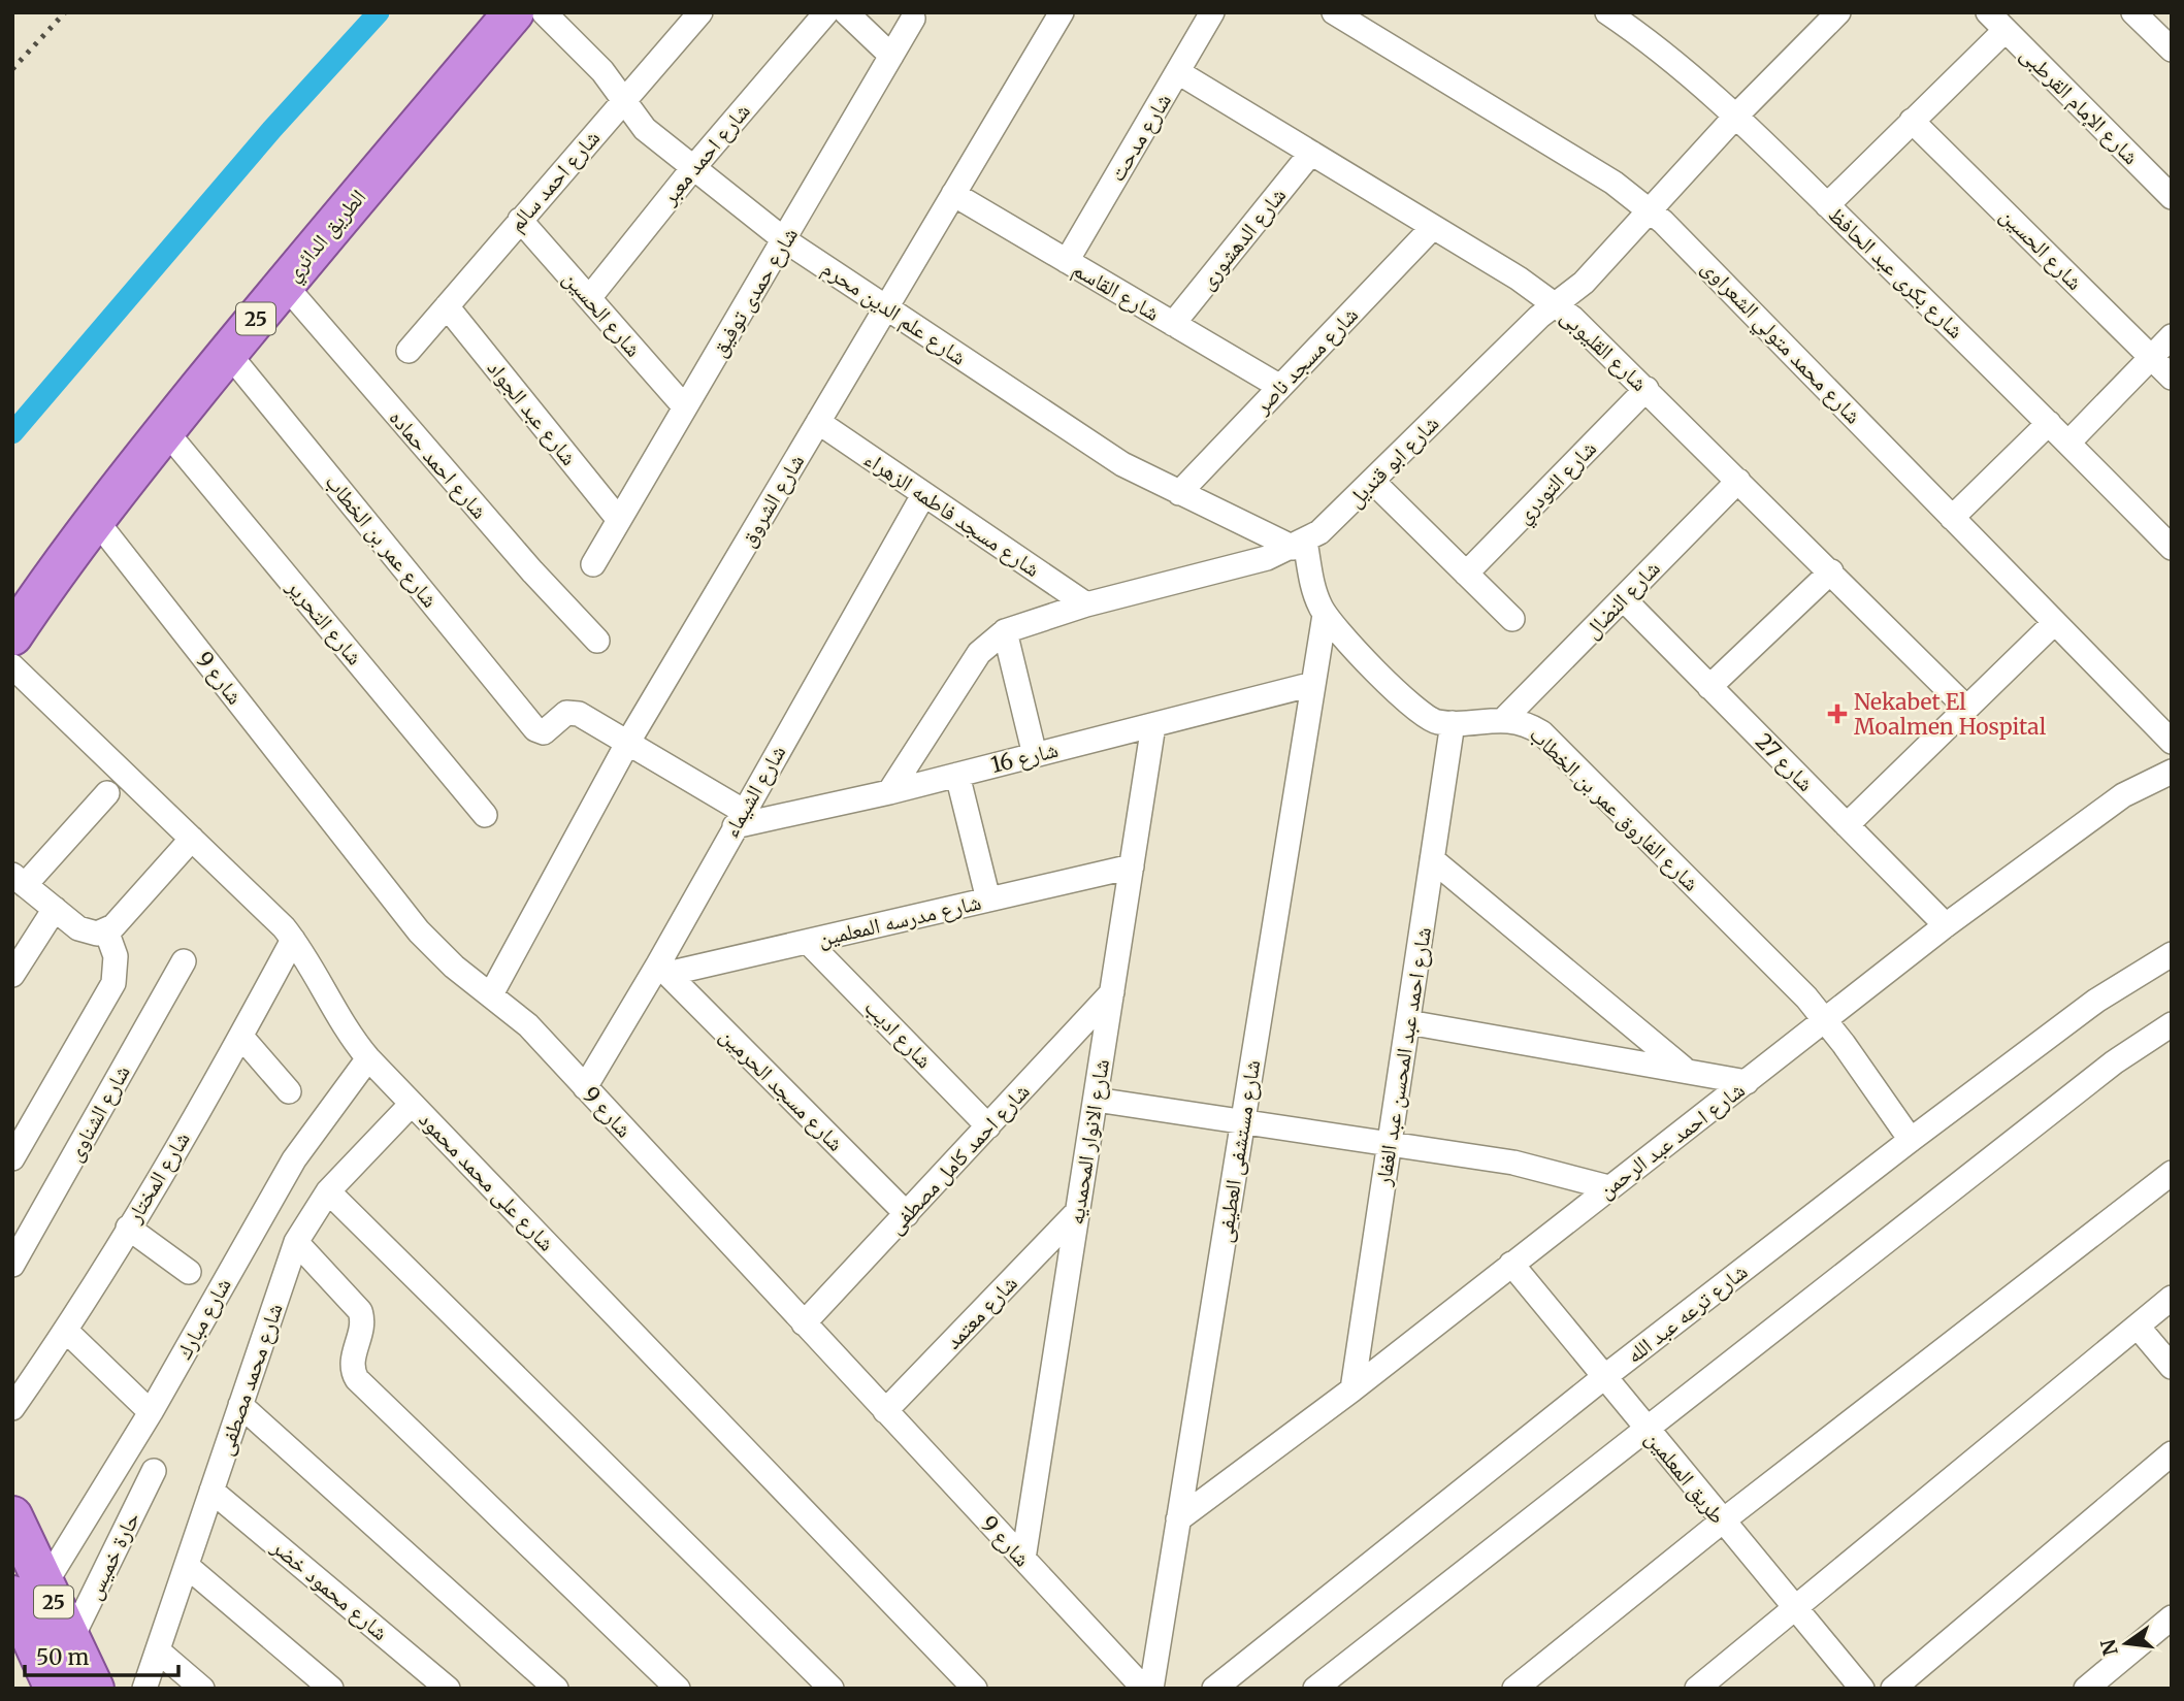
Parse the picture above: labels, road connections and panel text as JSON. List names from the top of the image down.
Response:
{
  "streets": {
    "highway": ["الطريق الدائري", "25"],
    "street": [
      "شارع الإمام القرطبى",
      "شارع مدحت",
      "شارع احمد معبر",
      "شارع احمد سالم",
      "شارع الدهشورى",
      "شارع الحسين",
      "شارع بكرى عبد الحافظ",
      "شارع القاسم",
      "شارع حمدى توفيق",
      "شارع علم الدين محرم",
      "شارع محمد متولي الشعراوى",
      "شارع القليوبى",
      "شارع مسجد ناصر",
      "شارع عبد الجواد",
      "شارع ابو قنديل",
      "شارع احمد حماده",
      "شارع التودري",
      "شارع الشروق",
      "شارع مسجد فاطمه الزهراء",
      "شارع عمر بن الخطاب",
      "شارع النضال",
      "شارع التحرير",
      "شارع 9",
      "شارع 16",
      "شارع 27",
      "شارع الشيماء",
      "شارع الفاروق عمر بن الخطاب",
      "شارع مدرسه المعلمين",
      "شارع اديب",
      "شارع احمد عبد المحسن عبد الغفار",
      "شارع مسجد الحرمين",
      "شارع الشناوى",
      "شارع احمد عبد الرحمن",
      "شارع الانوار المحمديه",
      "شارع مستشفى العطيفى",
      "شارع احمد كامل مصطفى",
      "شارع المختار",
      "شارع على محمد محمود",
      "شارع معتمد",
      "شارع ترعه عبد الله",
      "شارع مبارك",
      "شارع محمد مصطفى",
      "طريق المعلمين",
      "حارة خميس",
      "شارع محمود خضر"
    ]
  },
  "crossings": [
    ["شارع مدحت", "شارع القاسم"],
    ["شارع مدحت", "شارع القليوبى"],
    ["شارع احمد معبر", "شارع الحسين"],
    ["شارع احمد معبر", "شارع علم الدين محرم"],
    ["شارع احمد سالم", "شارع الحسين"],
    ["شارع احمد سالم", "شارع علم الدين محرم"],
    ["شارع احمد سالم", "شارع عبد الجواد"],
    ["الطريق الدائري", "شارع احمد حماده"],
    ["الطريق الدائري", "شارع عمر بن الخطاب"],
    ["الطريق الدائري", "شارع التحرير"],
    ["الطريق الدائري", "شارع 9"],
    ["شارع الدهشورى", "شارع القاسم"],
    ["شارع الدهشورى", "شارع القليوبى"],
    ["شارع الحسين", "شارع حمدى توفيق"],
    ["شارع بكرى عبد الحافظ", "شارع ابو قنديل"],
    ["شارع القاسم", "شارع مسجد ناصر"],
    ["شارع القاسم", "شارع الشروق"],
    ["شارع حمدى توفيق", "شارع علم الدين محرم"],
    ["شارع حمدى توفيق", "شارع عبد الجواد"],
    ["شارع علم الدين محرم", "شارع مسجد ناصر"],
    ["شارع علم الدين محرم", "شارع ابو قنديل"],
    ["شارع علم الدين محرم", "شارع الشروق"],
    ["شارع علم الدين محرم", "شارع الفاروق عمر بن الخطاب"],
    ["25", "شارع مبارك"],
    ["25", "حارة خميس"],
    ["شارع محمد متولي الشعراوى", "شارع ابو قنديل"],
    ["شارع القليوبى", "شارع مسجد ناصر"],
    ["شارع القليوبى", "شارع ابو قنديل"],
    ["شارع القليوبى", "شارع التودري"],
    ["شارع القليوبى", "شارع النضال"],
    ["شارع ابو قنديل", "شارع مسجد فاطمه الزهراء"],
    ["شارع ابو قنديل", "شارع 16"],
    ["شارع ابو قنديل", "شارع الفاروق عمر بن الخطاب"],
    ["شارع الشروق", "شارع مسجد فاطمه الزهراء"],
    ["شارع الشروق", "شارع عمر بن الخطاب"],
    ["شارع الشروق", "شارع 9"],
    ["شارع مسجد فاطمه الزهراء", "شارع الشيماء"],
    ["شارع النضال", "شارع 27"],
    ["شارع النضال", "شارع الفاروق عمر بن الخطاب"],
    ["شارع 9", "شارع الشيماء"],
    ["شارع 9", "شارع الانوار المحمديه"],
    ["شارع 9", "شارع احمد كامل مصطفى"],
    ["شارع 9", "شارع معتمد"],
    ["شارع 16", "شارع الشيماء"],
    ["شارع 16", "شارع الانوار المحمديه"],
    ["شارع 16", "شارع مستشفى العطيفى"],
    ["شارع 27", "شارع احمد عبد الرحمن"],
    ["شارع الشيماء", "شارع مدرسه المعلمين"],
    ["شارع الشيماء", "شارع مسجد الحرمين"],
    ["شارع الفاروق عمر بن الخطاب", "شارع احمد عبد المحسن عبد الغفار"],
    ["شارع الفاروق عمر بن الخطاب", "شارع احمد عبد الرحمن"],
    ["شارع الفاروق عمر بن الخطاب", "شارع مستشفى العطيفى"],
    ["شارع الفاروق عمر بن الخطاب", "شارع ترعه عبد الله"],
    ["شارع مدرسه المعلمين", "شارع اديب"],
    ["شارع مدرسه المعلمين", "شارع مسجد الحرمين"],
    ["شارع مدرسه المعلمين", "شارع الانوار المحمديه"],
    ["شارع اديب", "شارع احمد كامل مصطفى"],
    ["شارع احمد عبد المحسن عبد الغفار", "شارع احمد عبد الرحمن"],
    ["شارع مسجد الحرمين", "شارع احمد كامل مصطفى"],
    ["شارع احمد عبد الرحمن", "شارع مستشفى العطيفى"],
    ["شارع احمد عبد الرحمن", "طريق المعلمين"],
    ["شارع الانوار المحمديه", "شارع احمد كامل مصطفى"],
    ["شارع الانوار المحمديه", "شارع معتمد"],
    ["شارع المختار", "شارع على محمد محمود"],
    ["شارع على محمد محمود", "شارع مبارك"],
    ["شارع على محمد محمود", "شارع محمد مصطفى"],
    ["شارع ترعه عبد الله", "طريق المعلمين"],
    ["شارع محمد مصطفى", "شارع محمود خضر"]
  ],
  "places": {
    "health": ["Nekabet El Moalmen Hospital"]
  },
  "scale_bar": "50 m",
  "north": "left"
}
